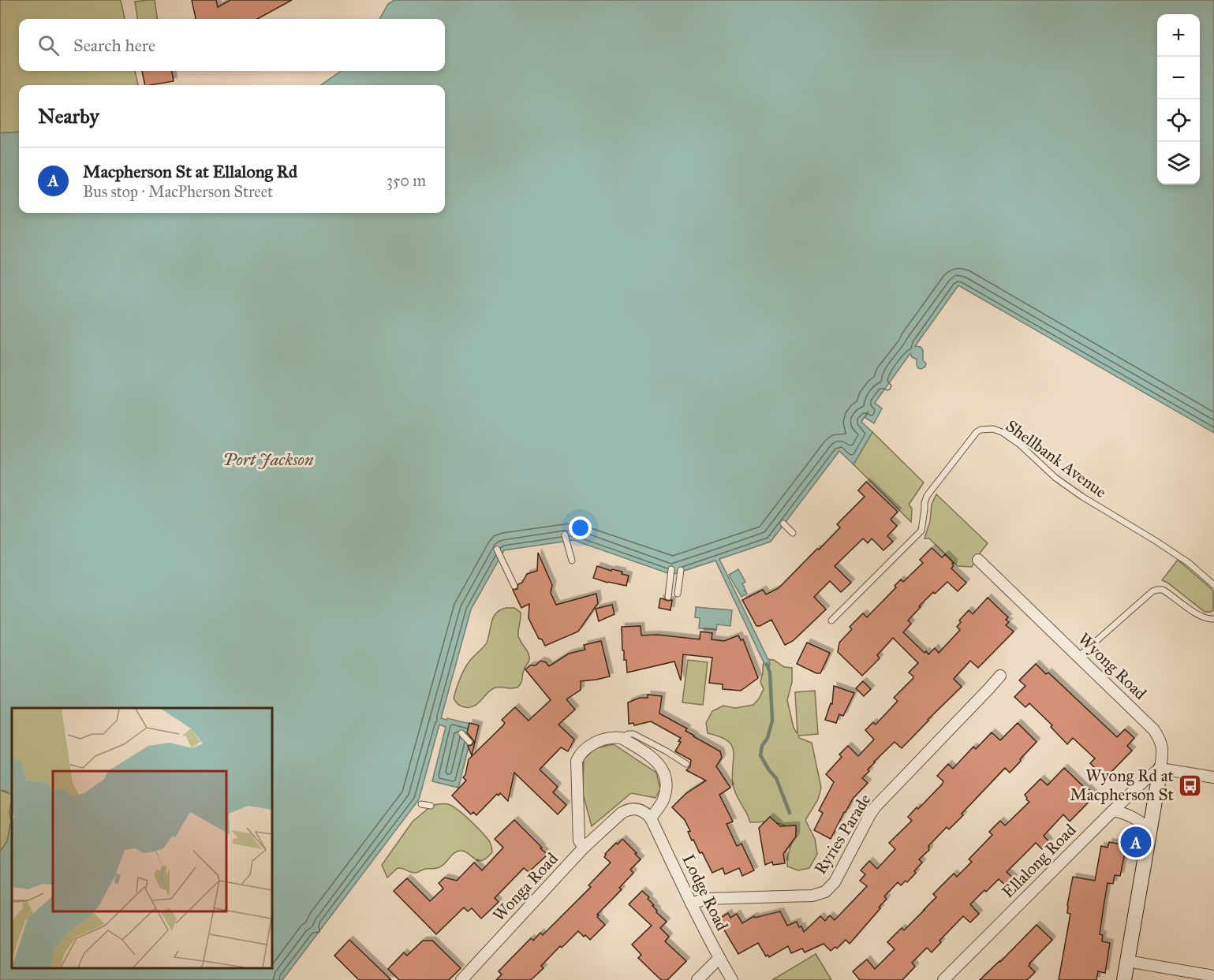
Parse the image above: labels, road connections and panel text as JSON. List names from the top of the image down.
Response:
{
  "streets": {
    "street": [
      "Wyong Road",
      "Ryries Parade",
      "Ellalong Road",
      "Wonga Road",
      "Lodge Road"
    ],
    "lane": ["Shellbank Avenue"]
  },
  "crossings": [
    ["Wyong Road", "Ellalong Road"],
    ["Ryries Parade", "Lodge Road"],
    ["Wonga Road", "Lodge Road"]
  ],
  "water": ["Port Jackson"],
  "places": {
    "bus stop": ["Wyong Rd at Macpherson St"]
  },
  "page": {
    "map_buttons": ["+", "−"],
    "search": "Search here",
    "heading": "Nearby",
    "list": [
      {
        "mark": "A",
        "name": "Macpherson St at Ellalong Rd",
        "note": "Bus stop · MacPherson Street",
        "value": "350 m"
      }
    ],
    "pins": "A"
  }
}
